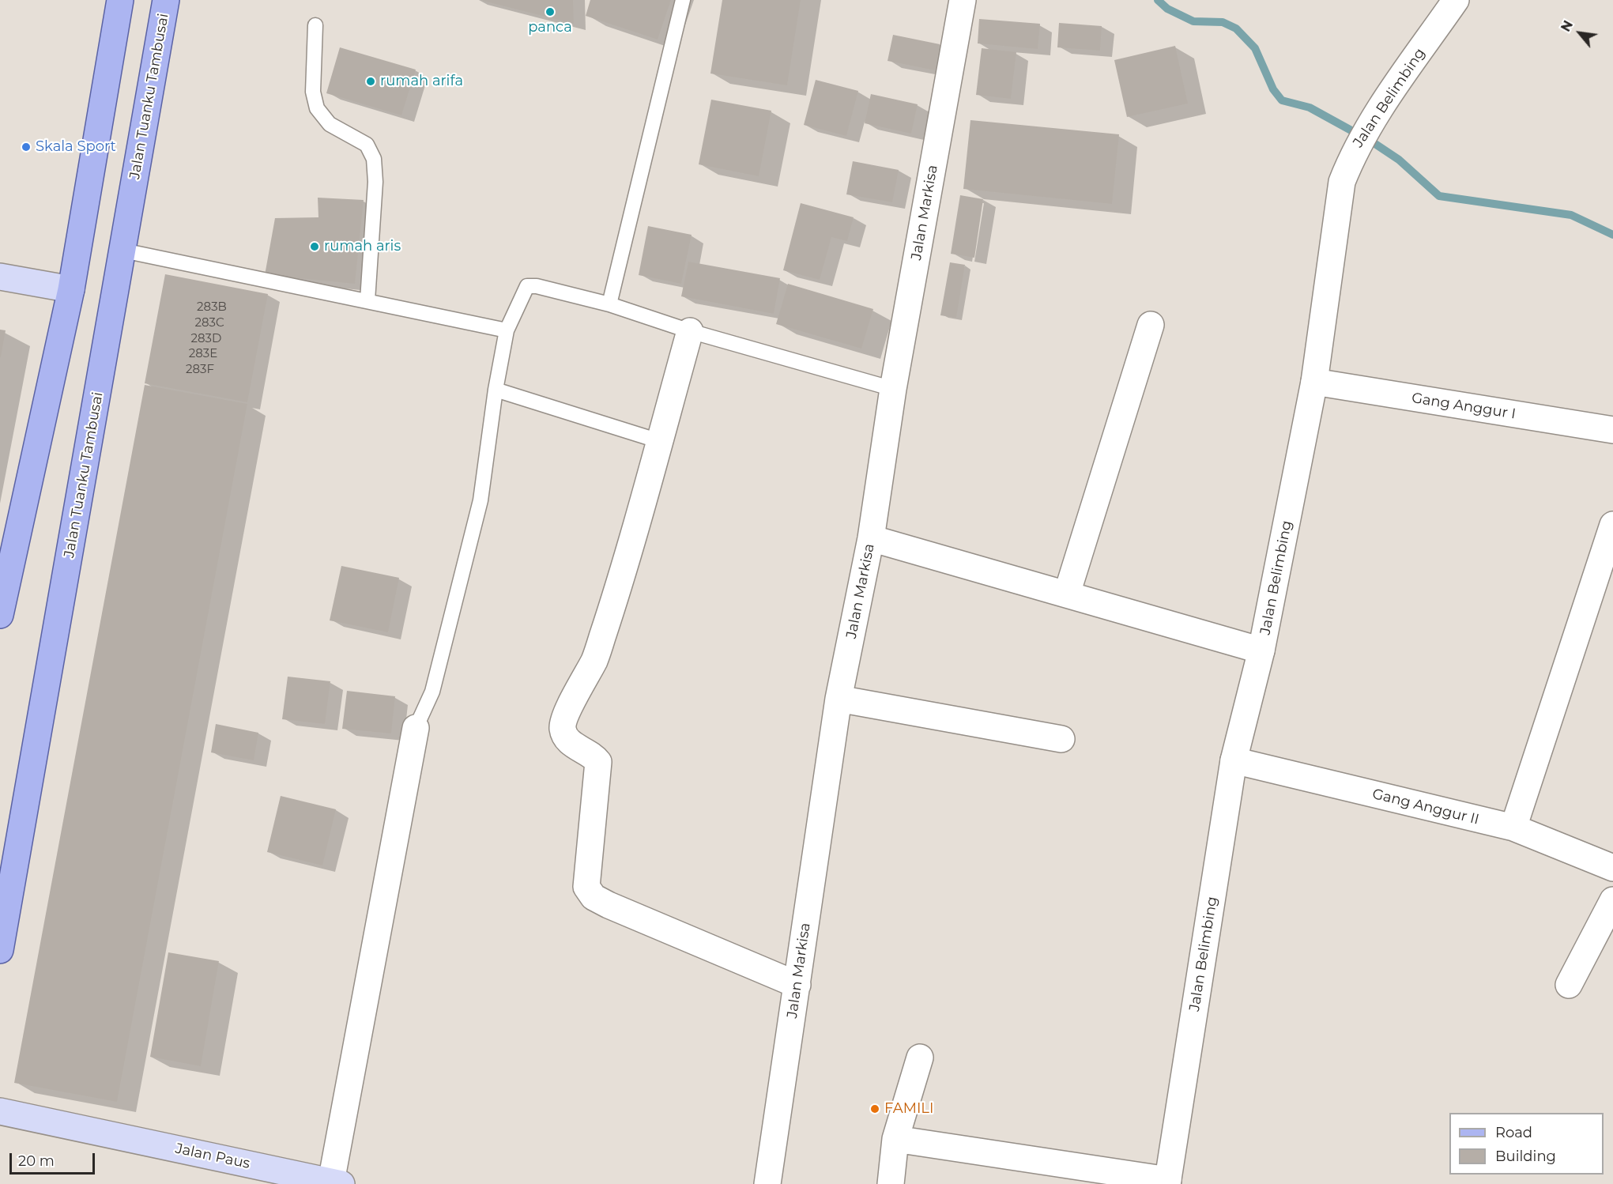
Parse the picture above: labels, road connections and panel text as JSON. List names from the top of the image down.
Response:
{
  "streets": {
    "main road": ["Jalan Tuanku Tambusai", "Jalan Paus"],
    "street": [
      "Jalan Belimbing",
      "Jalan Markisa",
      "Gang Anggur I",
      "Gang Anggur II"
    ]
  },
  "crossings": [
    ["Jalan Belimbing", "Gang Anggur I"],
    ["Jalan Belimbing", "Gang Anggur II"]
  ],
  "places": [
    "panca",
    "rumah arifa",
    "Skala Sport",
    "rumah aris",
    "FAMILI"
  ],
  "house_numbers": [
    "283B",
    "283C",
    "283D",
    "283E",
    "283F"
  ],
  "legend": ["Road", "Building"],
  "scale_bar": "20 m",
  "north": "top left"
}
